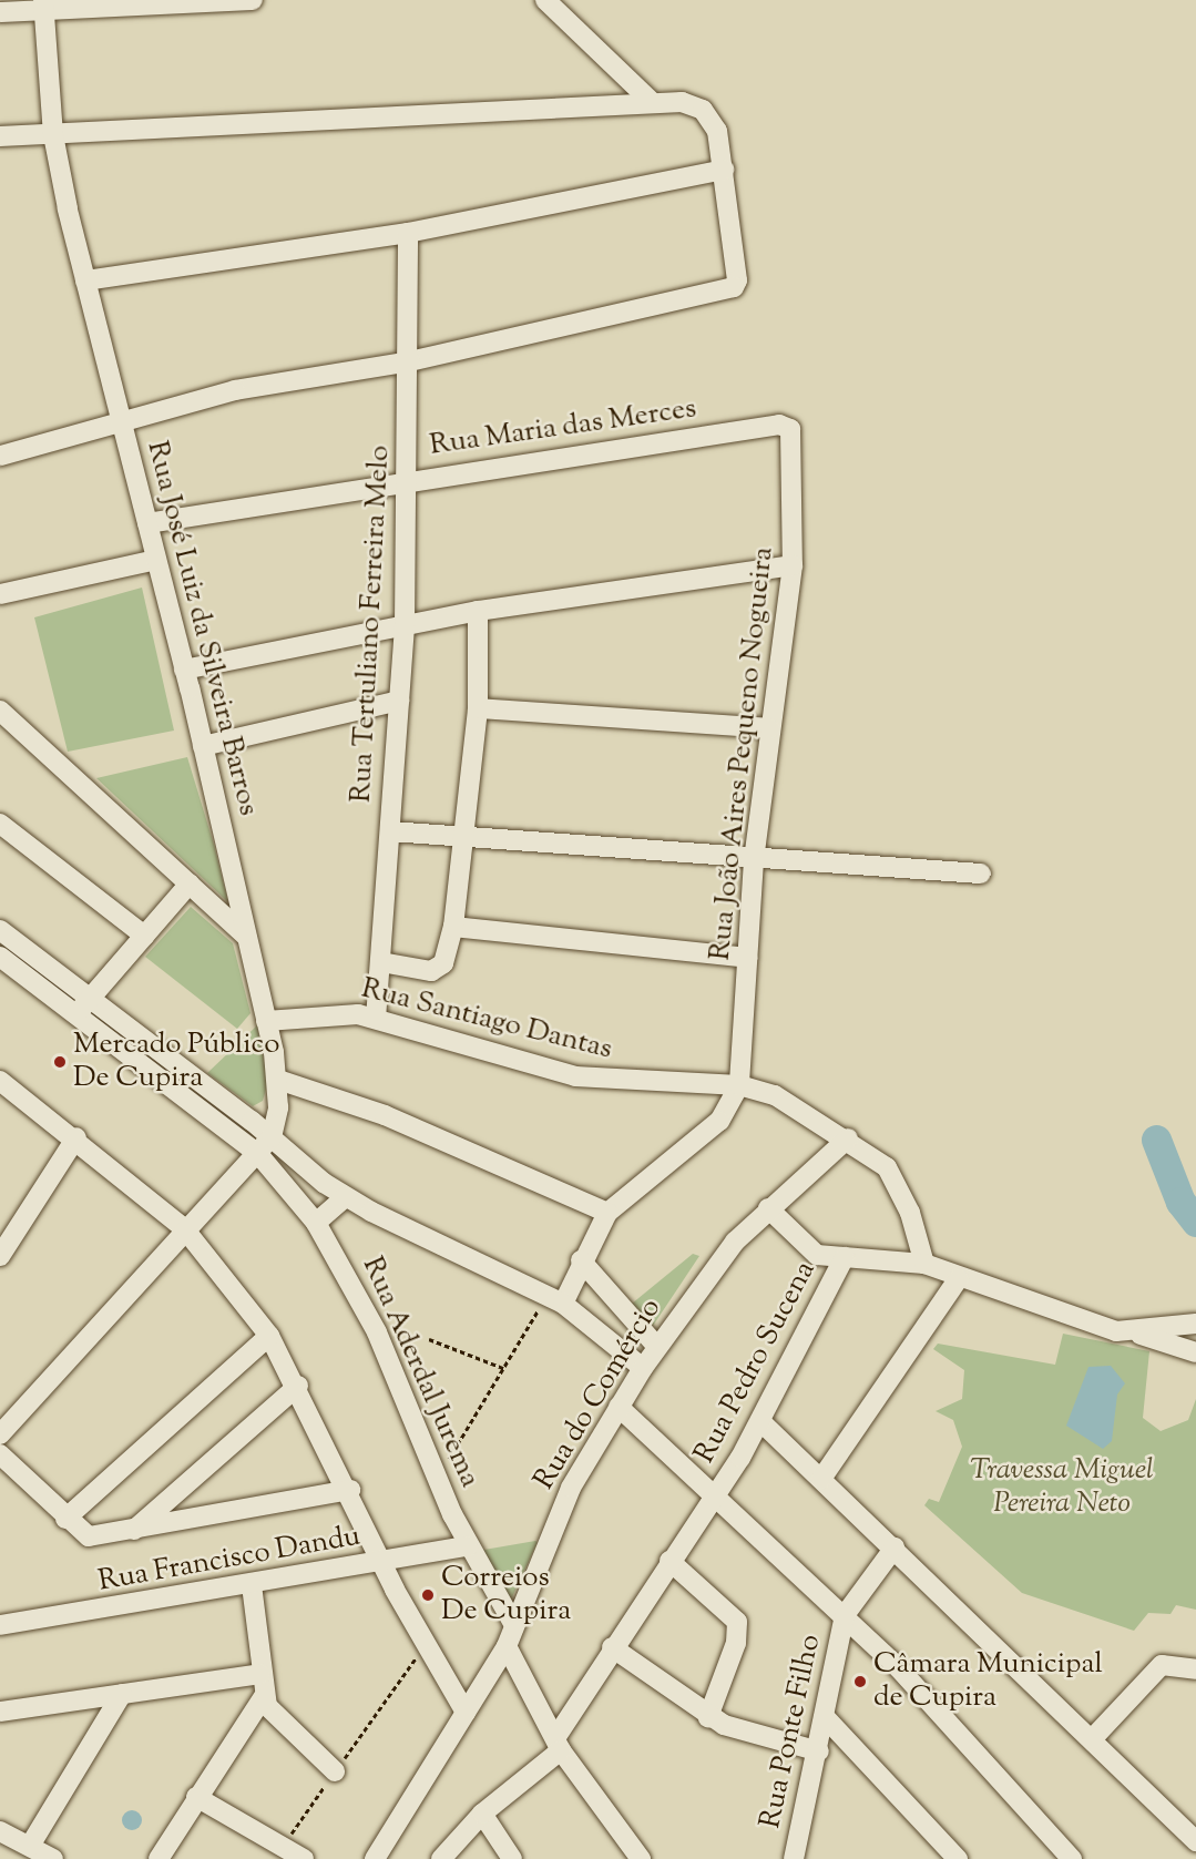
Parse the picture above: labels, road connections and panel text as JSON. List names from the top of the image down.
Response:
{
  "streets": {
    "street": [
      "Rua Maria das Merces",
      "Rua Tertuliano Ferreira Melo",
      "Rua José Luiz da Silveira Barros",
      "Rua João Aires Pequeno Nogueira",
      "Rua Santiago Dantas",
      "Rua Pedro Sucena",
      "Rua Aderdal Jurema",
      "Rua do Comércio",
      "Rua Francisco Dandu",
      "Rua Ponte Filho"
    ]
  },
  "crossings": [
    ["Rua Maria das Merces", "Rua Tertuliano Ferreira Melo"],
    ["Rua Maria das Merces", "Rua José Luiz da Silveira Barros"],
    ["Rua Maria das Merces", "Rua João Aires Pequeno Nogueira"],
    ["Rua Tertuliano Ferreira Melo", "Rua Santiago Dantas"],
    ["Rua José Luiz da Silveira Barros", "Rua Santiago Dantas"],
    ["Rua João Aires Pequeno Nogueira", "Rua Santiago Dantas"],
    ["Rua Santiago Dantas", "Rua do Comércio"],
    ["Rua Aderdal Jurema", "Rua do Comércio"],
    ["Rua Aderdal Jurema", "Rua Francisco Dandu"]
  ],
  "parks": ["Travessa Miguel Pereira Neto"],
  "places": ["Mercado Público De Cupira", "Correios De Cupira", "Câmara Municipal de Cupira"]
}
